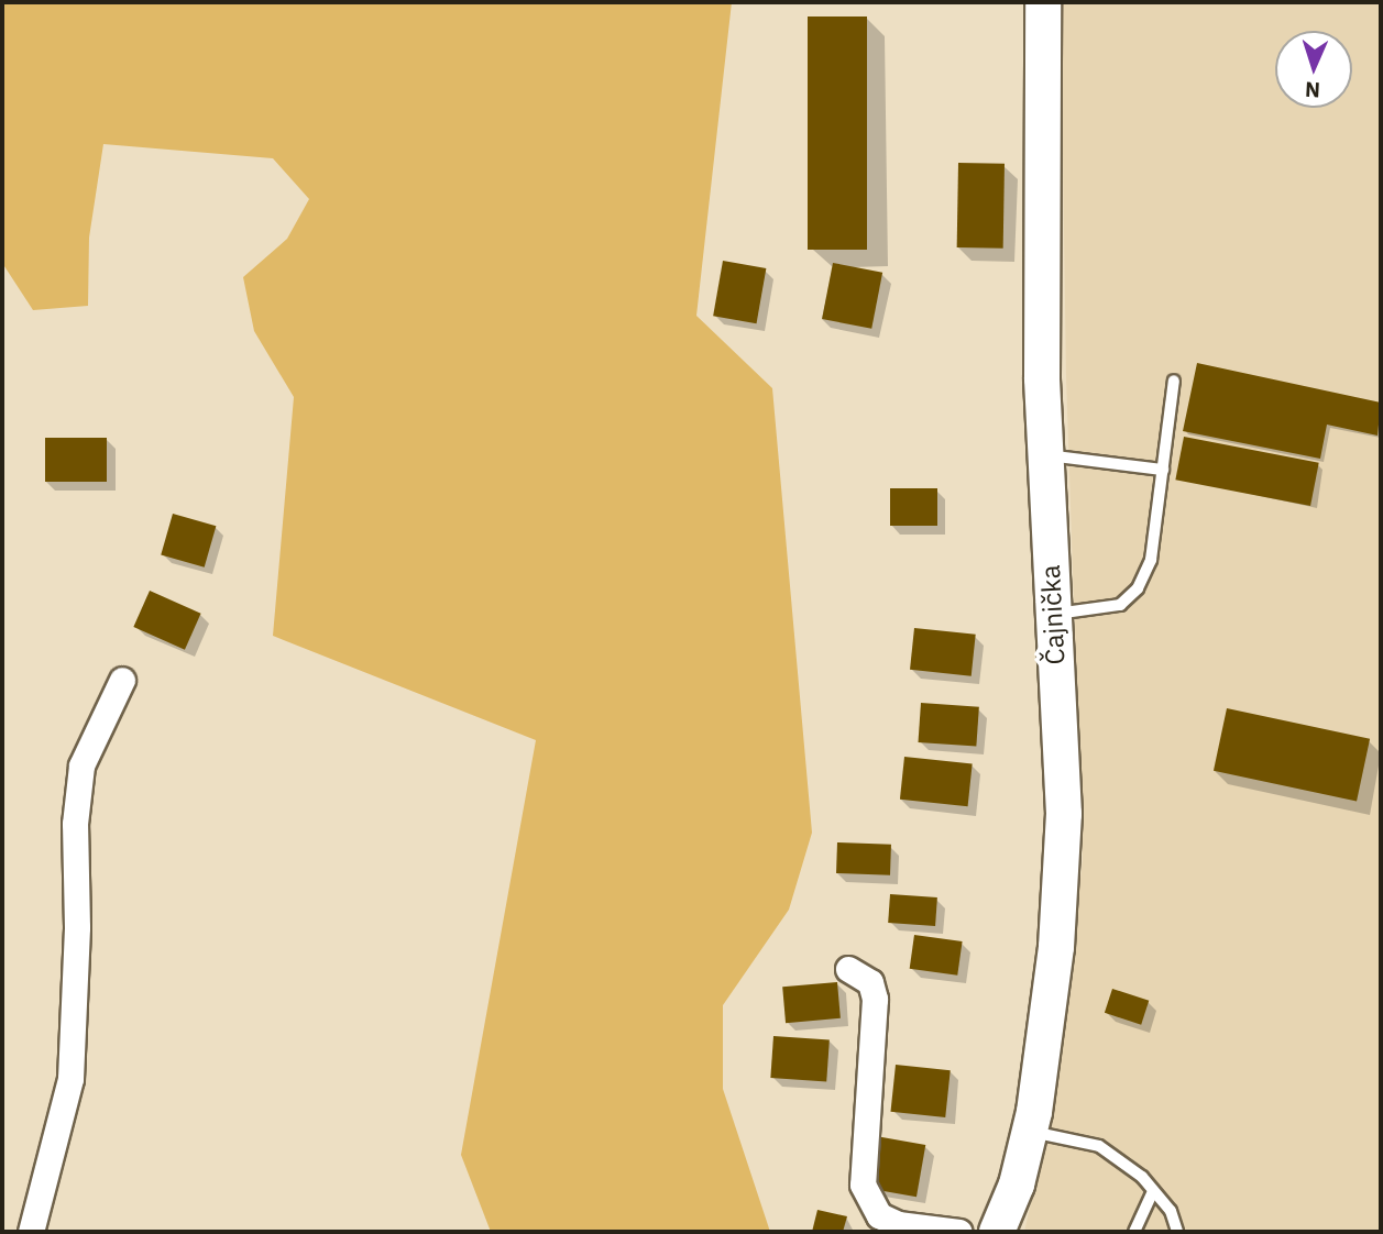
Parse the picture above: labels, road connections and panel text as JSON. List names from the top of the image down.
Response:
{
  "streets": {
    "main road": ["Čajnička"]
  },
  "north": "bottom"
}
